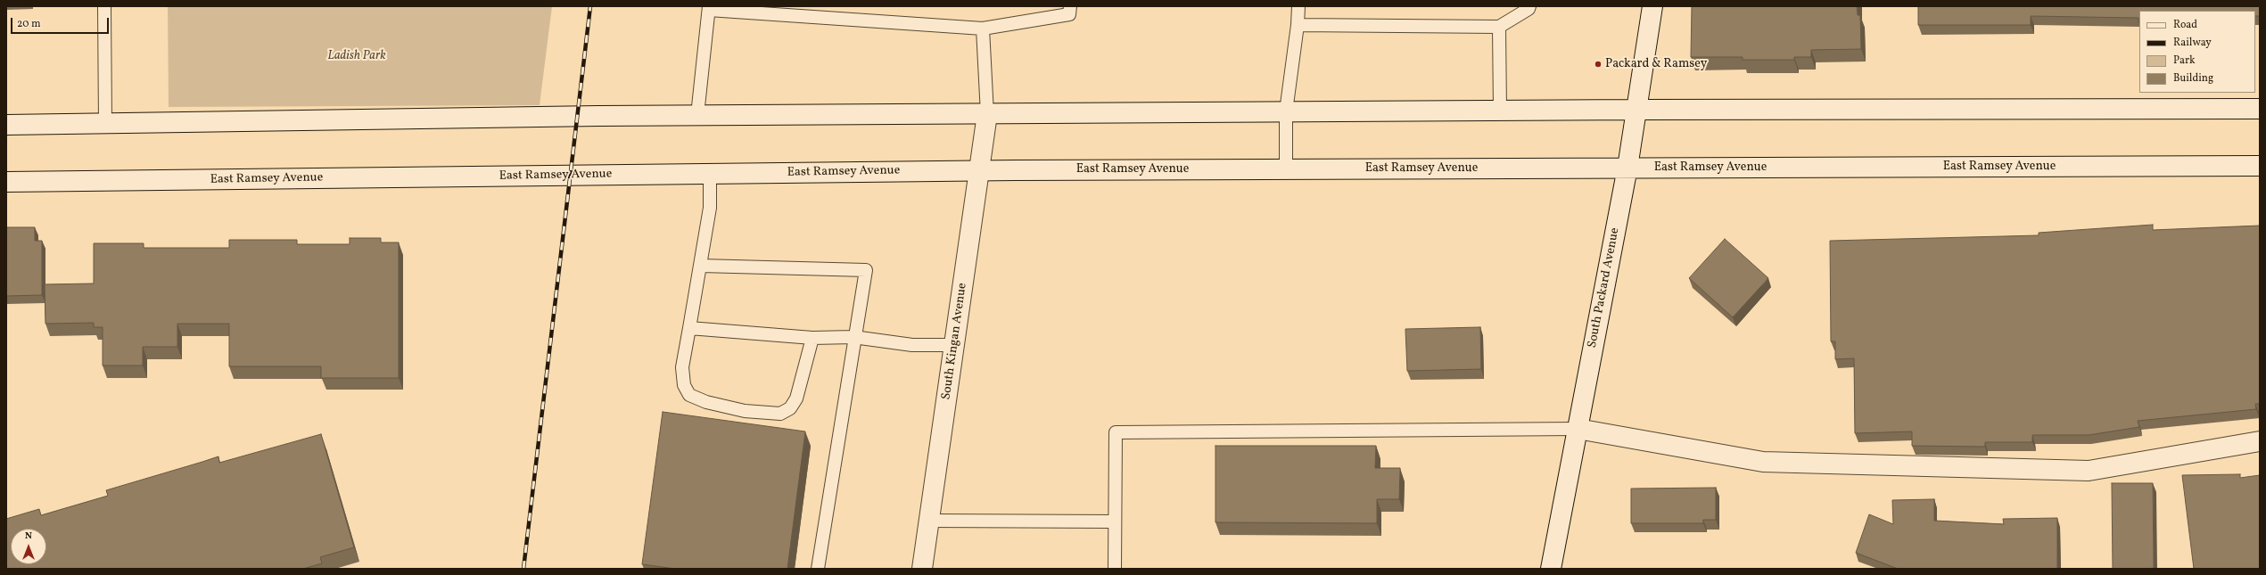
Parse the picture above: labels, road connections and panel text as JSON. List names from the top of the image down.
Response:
{
  "streets": {
    "street": ["East Ramsey Avenue", "South Packard Avenue", "South Kingan Avenue"]
  },
  "crossings": [
    ["East Ramsey Avenue", "South Packard Avenue"],
    ["East Ramsey Avenue", "South Kingan Avenue"]
  ],
  "parks": ["Ladish Park"],
  "places": ["Packard & Ramsey"],
  "legend": [
    "Road",
    "Railway",
    "Park",
    "Building"
  ],
  "scale_bar": "20 m",
  "north": "top"
}
